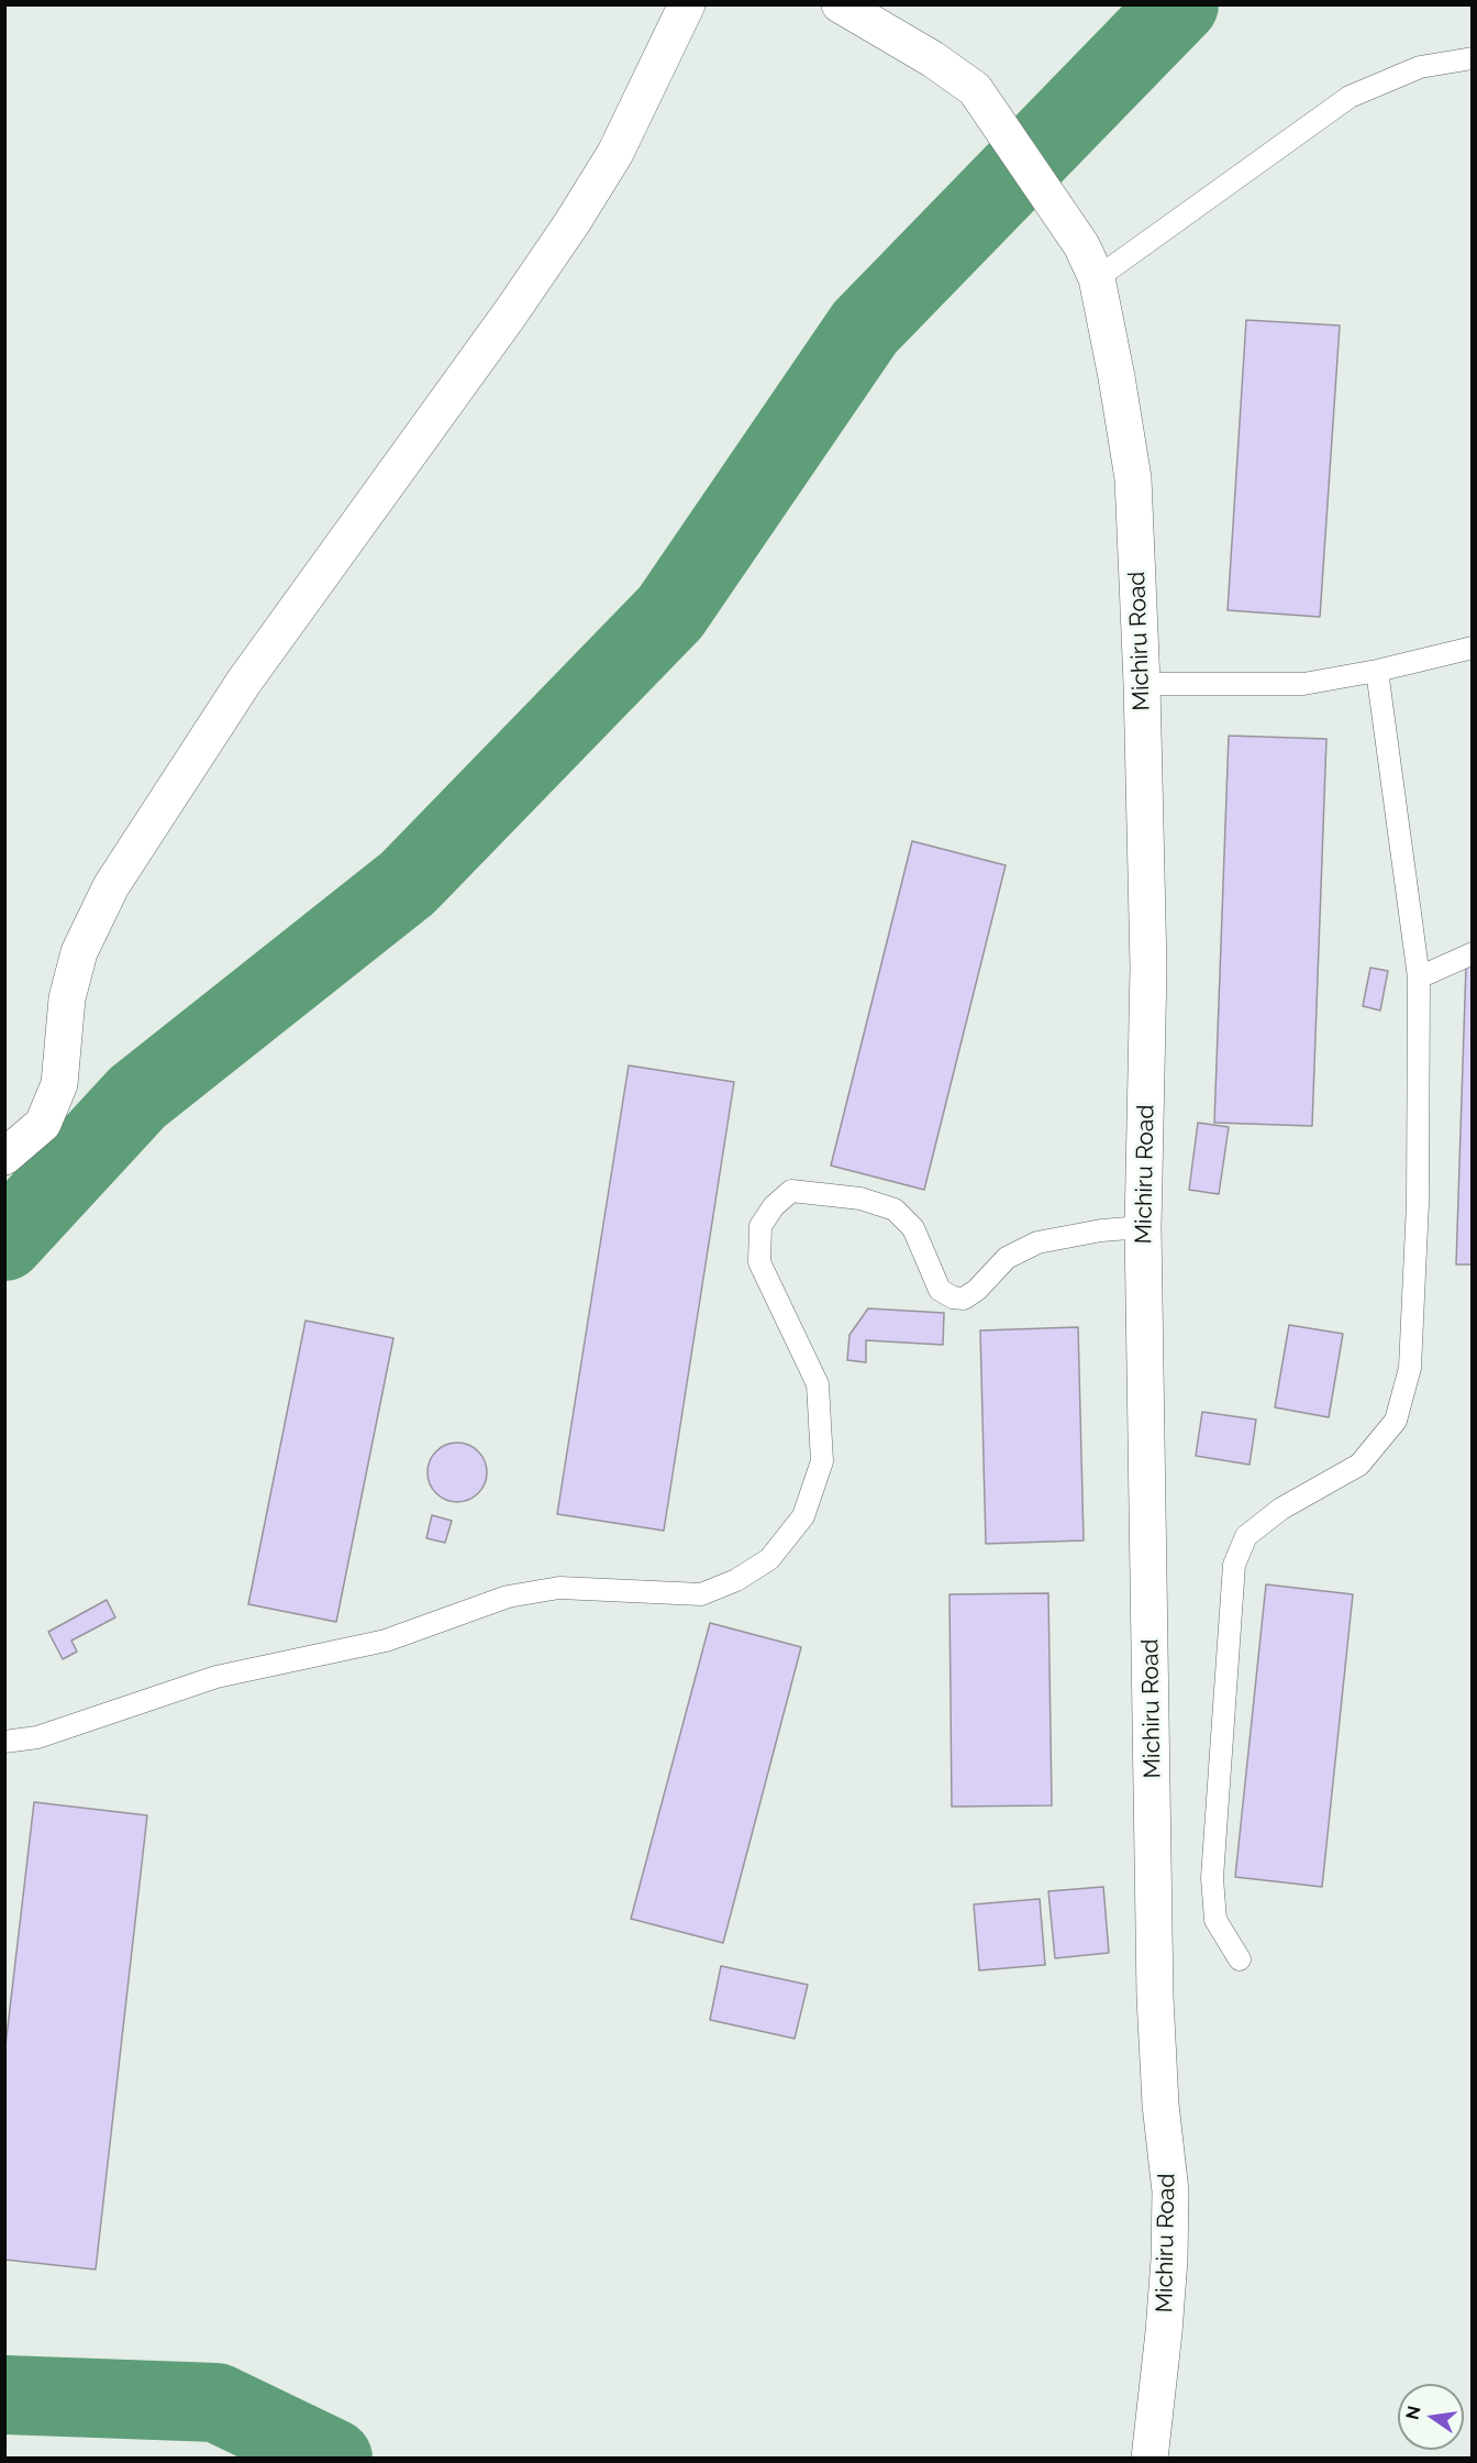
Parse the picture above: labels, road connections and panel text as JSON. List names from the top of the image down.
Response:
{
  "streets": {
    "street": ["Michiru Road"]
  },
  "north": "left"
}
